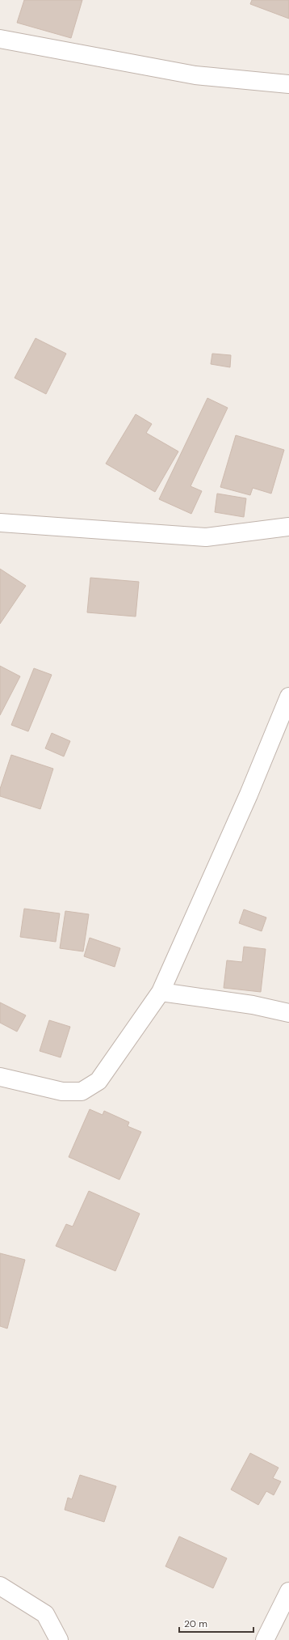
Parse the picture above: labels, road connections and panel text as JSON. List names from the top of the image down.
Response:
{
  "scale_bar": "20 m"
}
